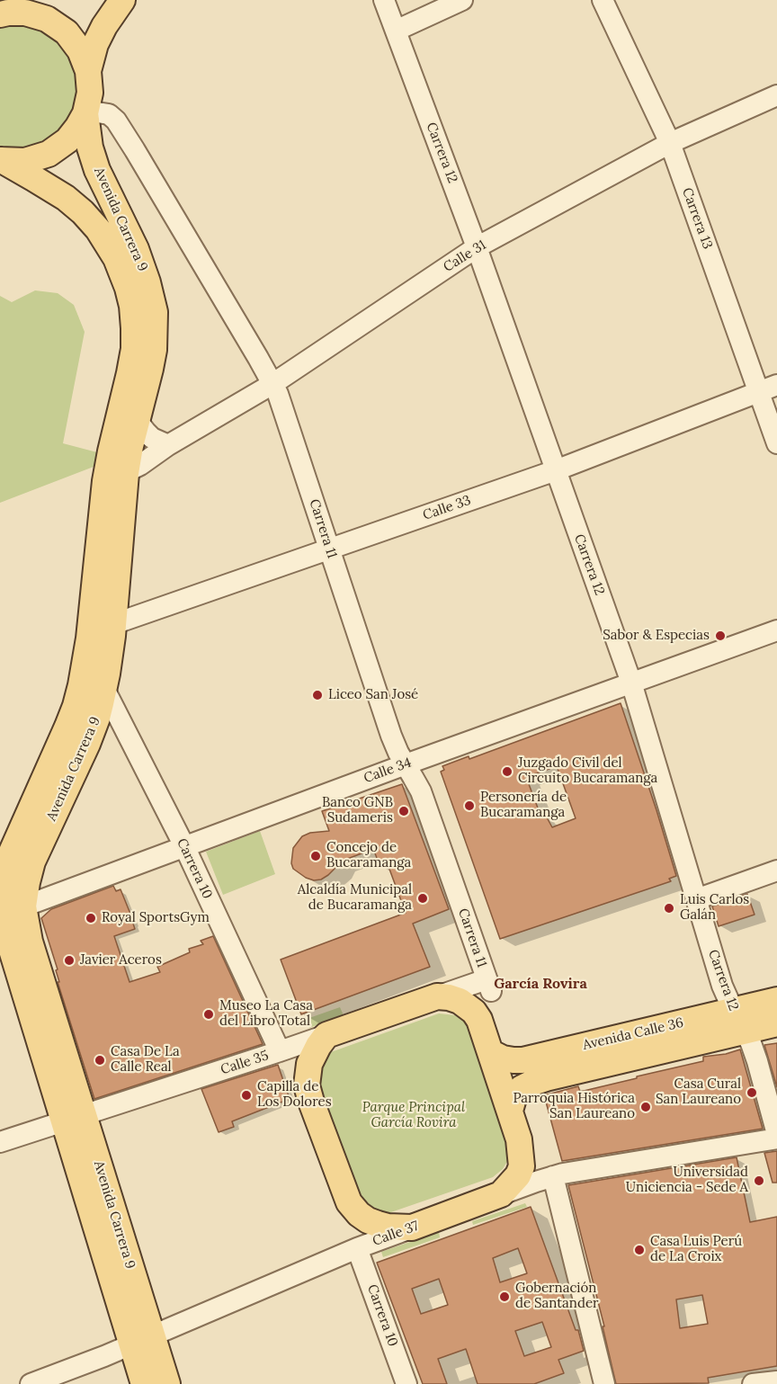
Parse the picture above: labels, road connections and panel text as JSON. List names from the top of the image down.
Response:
{
  "streets": {
    "main road": [
      "Avenida Carrera 9",
      "Avenida Calle 36",
      "Calle 35",
      "Calle 37"
    ],
    "street": [
      "Carrera 12",
      "Carrera 13",
      "Calle 31",
      "Calle 33",
      "Carrera 11",
      "Calle 34",
      "Carrera 10"
    ]
  },
  "crossings": [
    ["Carrera 12", "Calle 31"],
    ["Carrera 12", "Calle 33"],
    ["Carrera 12", "Calle 34"],
    ["Carrera 12", "Avenida Calle 36"],
    ["Carrera 13", "Calle 31"],
    ["Carrera 13", "Calle 33"],
    ["Avenida Carrera 9", "Calle 31"],
    ["Avenida Carrera 9", "Calle 33"],
    ["Avenida Carrera 9", "Carrera 11"],
    ["Avenida Carrera 9", "Calle 34"],
    ["Avenida Carrera 9", "Carrera 10"],
    ["Avenida Carrera 9", "Calle 35"],
    ["Avenida Carrera 9", "Calle 37"],
    ["Calle 31", "Carrera 11"],
    ["Calle 33", "Carrera 11"],
    ["Carrera 11", "Calle 34"],
    ["Carrera 11", "Calle 35"],
    ["Calle 34", "Carrera 10"],
    ["Carrera 10", "Calle 35"],
    ["Carrera 10", "Calle 37"]
  ],
  "districts": ["García Rovira"],
  "parks": ["Parque Principal García Rovira"],
  "places": [
    "Sabor & Especias",
    "Liceo San José",
    "Juzgado Civil del Circuito Bucaramanga",
    "Personería de Bucaramanga",
    "Banco GNB Sudameris",
    "Concejo de Bucaramanga",
    "Alcaldía Municipal de Bucaramanga",
    "Luis Carlos Galán",
    "Royal SportsGym",
    "Javier Aceros",
    "Museo La Casa del Libro Total",
    "Casa De La Calle Real",
    "Casa Cural San Laureano",
    "Capilla de Los Dolores",
    "Parroquia Histórica San Laureano",
    "Universidad Uniciencia - Sede A",
    "Casa Luis Perú de La Croix",
    "Gobernación de Santander"
  ]
}
